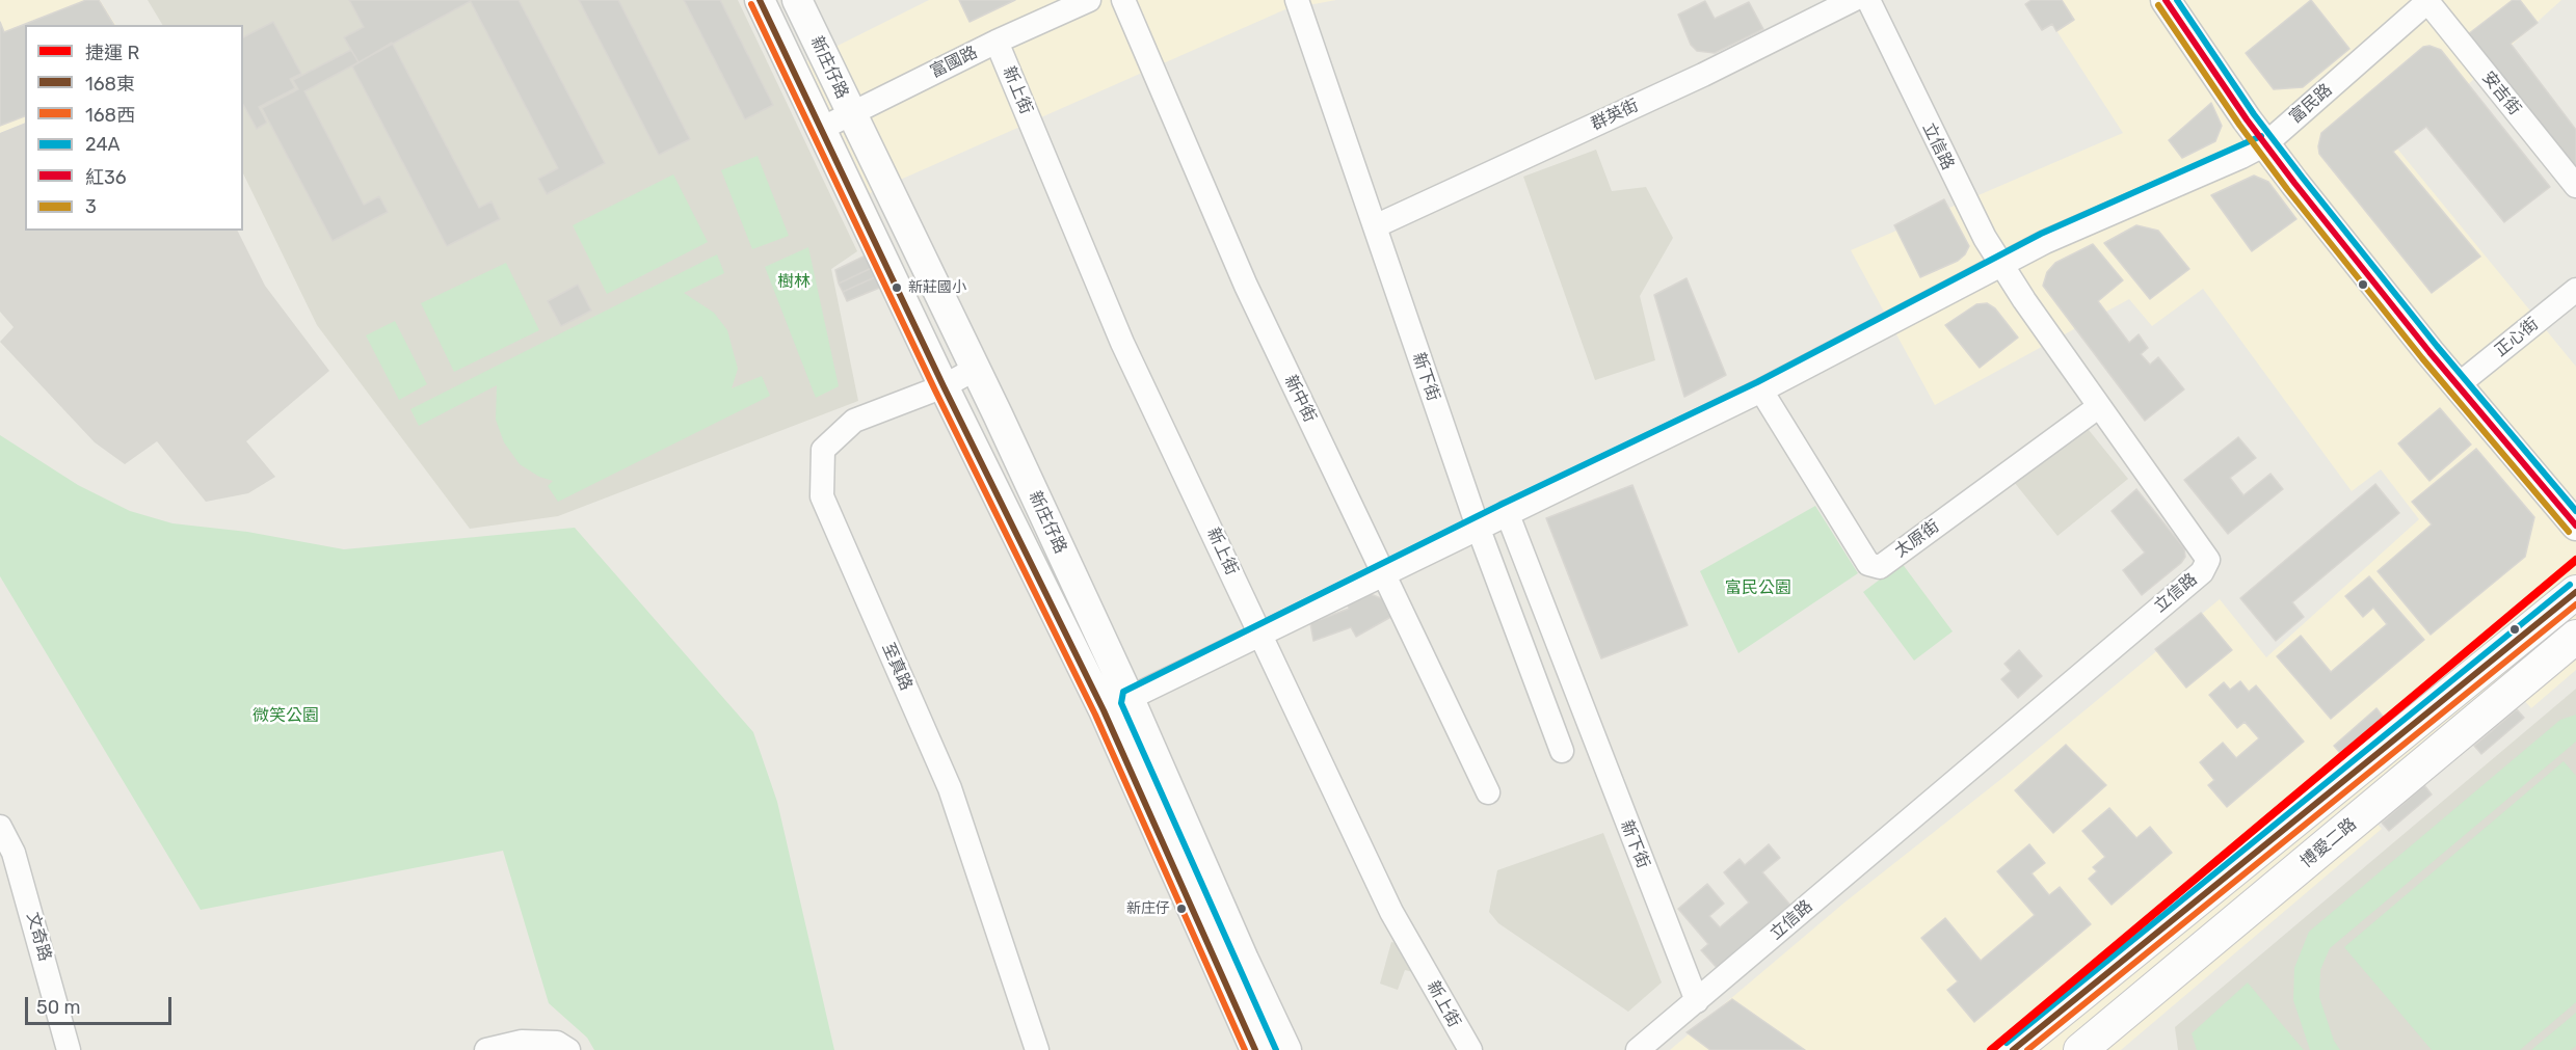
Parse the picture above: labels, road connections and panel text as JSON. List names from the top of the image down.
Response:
{
  "streets": {
    "main road": ["博愛二路"],
    "street": [
      "富國路",
      "新庄仔路",
      "新上街",
      "安吉街",
      "富民路",
      "群英街",
      "立信路",
      "正心街",
      "新下街",
      "新中街",
      "太原街",
      "至真路",
      "文奇路"
    ]
  },
  "crossings": [
    ["富國路", "新庄仔路"],
    ["富國路", "新上街"],
    ["新庄仔路", "富民路"],
    ["新庄仔路", "至真路"],
    ["新上街", "富民路"],
    ["安吉街", "富民路"],
    ["富民路", "立信路"],
    ["富民路", "新下街"],
    ["富民路", "新中街"],
    ["富民路", "太原街"],
    ["群英街", "新下街"],
    ["立信路", "新下街"],
    ["立信路", "太原街"]
  ],
  "parks": ["樹林", "富民公園", "微笑公園"],
  "places": ["新莊國小", "新庄仔"],
  "lines": [
    "transit line 168東",
    "transit line 24A",
    "transit line 紅36",
    "transit line 168西",
    "transit line 3",
    "metro line R"
  ],
  "legend": [
    "捷運 R",
    "168東",
    "168西",
    "24A",
    "紅36",
    "3"
  ],
  "scale_bar": "50 m"
}
